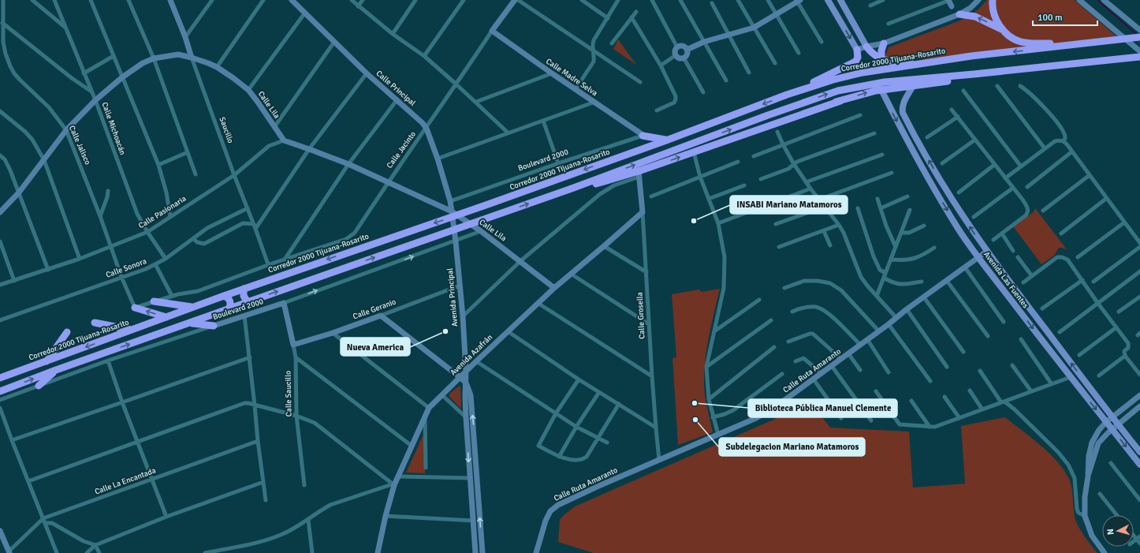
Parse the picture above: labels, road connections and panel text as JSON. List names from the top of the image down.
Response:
{
  "streets": {
    "highway": ["Corredor 2000 Tijuana-Rosarito"],
    "main road": ["Avenida Las Fuentes"],
    "street": [
      "Calle Madre Selva",
      "Calle Principal",
      "Calle Lila",
      "Calle Michoacán",
      "Saucillo",
      "Calle Jalisco",
      "Calle Jacinto",
      "Boulevard 2000",
      "Calle Pasionaria",
      "Calle Sonora",
      "Avenida Principal",
      "Calle Geranio",
      "Calle Grosella",
      "Avenida Azafrán",
      "Calle Ruta Amaranto",
      "Calle Saucillo",
      "Calle La Encantada"
    ]
  },
  "crossings": [
    ["Calle Madre Selva", "Calle Jacinto"],
    ["Calle Madre Selva", "Boulevard 2000"],
    ["Calle Principal", "Calle Lila"],
    ["Calle Principal", "Calle Jacinto"],
    ["Calle Principal", "Boulevard 2000"],
    ["Calle Principal", "Avenida Principal"],
    ["Calle Lila", "Calle Michoacán"],
    ["Calle Lila", "Saucillo"],
    ["Calle Lila", "Calle Jalisco"],
    ["Calle Lila", "Calle Jacinto"],
    ["Calle Lila", "Boulevard 2000"],
    ["Calle Lila", "Calle Pasionaria"],
    ["Calle Lila", "Avenida Principal"],
    ["Calle Lila", "Avenida Azafrán"],
    ["Calle Michoacán", "Calle Pasionaria"],
    ["Calle Michoacán", "Calle Sonora"],
    ["Saucillo", "Calle Jacinto"],
    ["Saucillo", "Calle Pasionaria"],
    ["Saucillo", "Calle Sonora"],
    ["Calle Jalisco", "Calle Jacinto"],
    ["Calle Jalisco", "Calle Pasionaria"],
    ["Calle Jalisco", "Calle Sonora"],
    ["Boulevard 2000", "Avenida Principal"],
    ["Boulevard 2000", "Calle Saucillo"],
    ["Avenida Las Fuentes", "Calle Ruta Amaranto"],
    ["Avenida Principal", "Calle Geranio"],
    ["Avenida Principal", "Avenida Azafrán"],
    ["Calle Geranio", "Calle Saucillo"],
    ["Calle Grosella", "Avenida Azafrán"],
    ["Calle Grosella", "Calle Ruta Amaranto"]
  ],
  "places": [
    "INSABI Mariano Matamoros",
    "Nueva America",
    "Biblioteca Pública Manuel Clemente",
    "Subdelegacion Mariano Matamoros"
  ],
  "scale_bar": "100 m",
  "north": "left"
}
